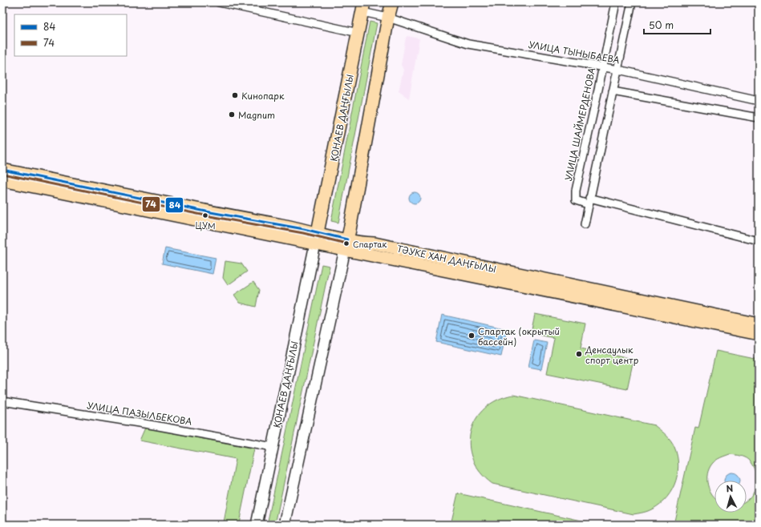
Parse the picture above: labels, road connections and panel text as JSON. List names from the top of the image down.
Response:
{
  "streets": {
    "main road": ["ҚОНАЕВ ДАҢҒЫЛЫ", "ТӘУКЕ ХАН ДАҢҒЫЛЫ"],
    "street": ["УЛИЦА ТЫНЫБАЕВА", "УЛИЦА ШАЙМЕРДЕНОВА", "УЛИЦА ПАЗЫЛБЕКОВА"]
  },
  "crossings": [
    ["УЛИЦА ТЫНЫБАЕВА", "ҚОНАЕВ ДАҢҒЫЛЫ"],
    ["УЛИЦА ТЫНЫБАЕВА", "УЛИЦА ШАЙМЕРДЕНОВА"],
    ["ҚОНАЕВ ДАҢҒЫЛЫ", "ТӘУКЕ ХАН ДАҢҒЫЛЫ"],
    ["ҚОНАЕВ ДАҢҒЫЛЫ", "УЛИЦА ПАЗЫЛБЕКОВА"]
  ],
  "places": [
    "Кинопарк",
    "Magnum",
    "ЦУМ",
    "Спартак",
    "Спартак (окрытый бассейн)",
    "Денсаулык спорт центр"
  ],
  "lines": ["transit line 84", "transit line 74"],
  "legend": ["84", "74"],
  "scale_bar": "50 m",
  "north": "top"
}
